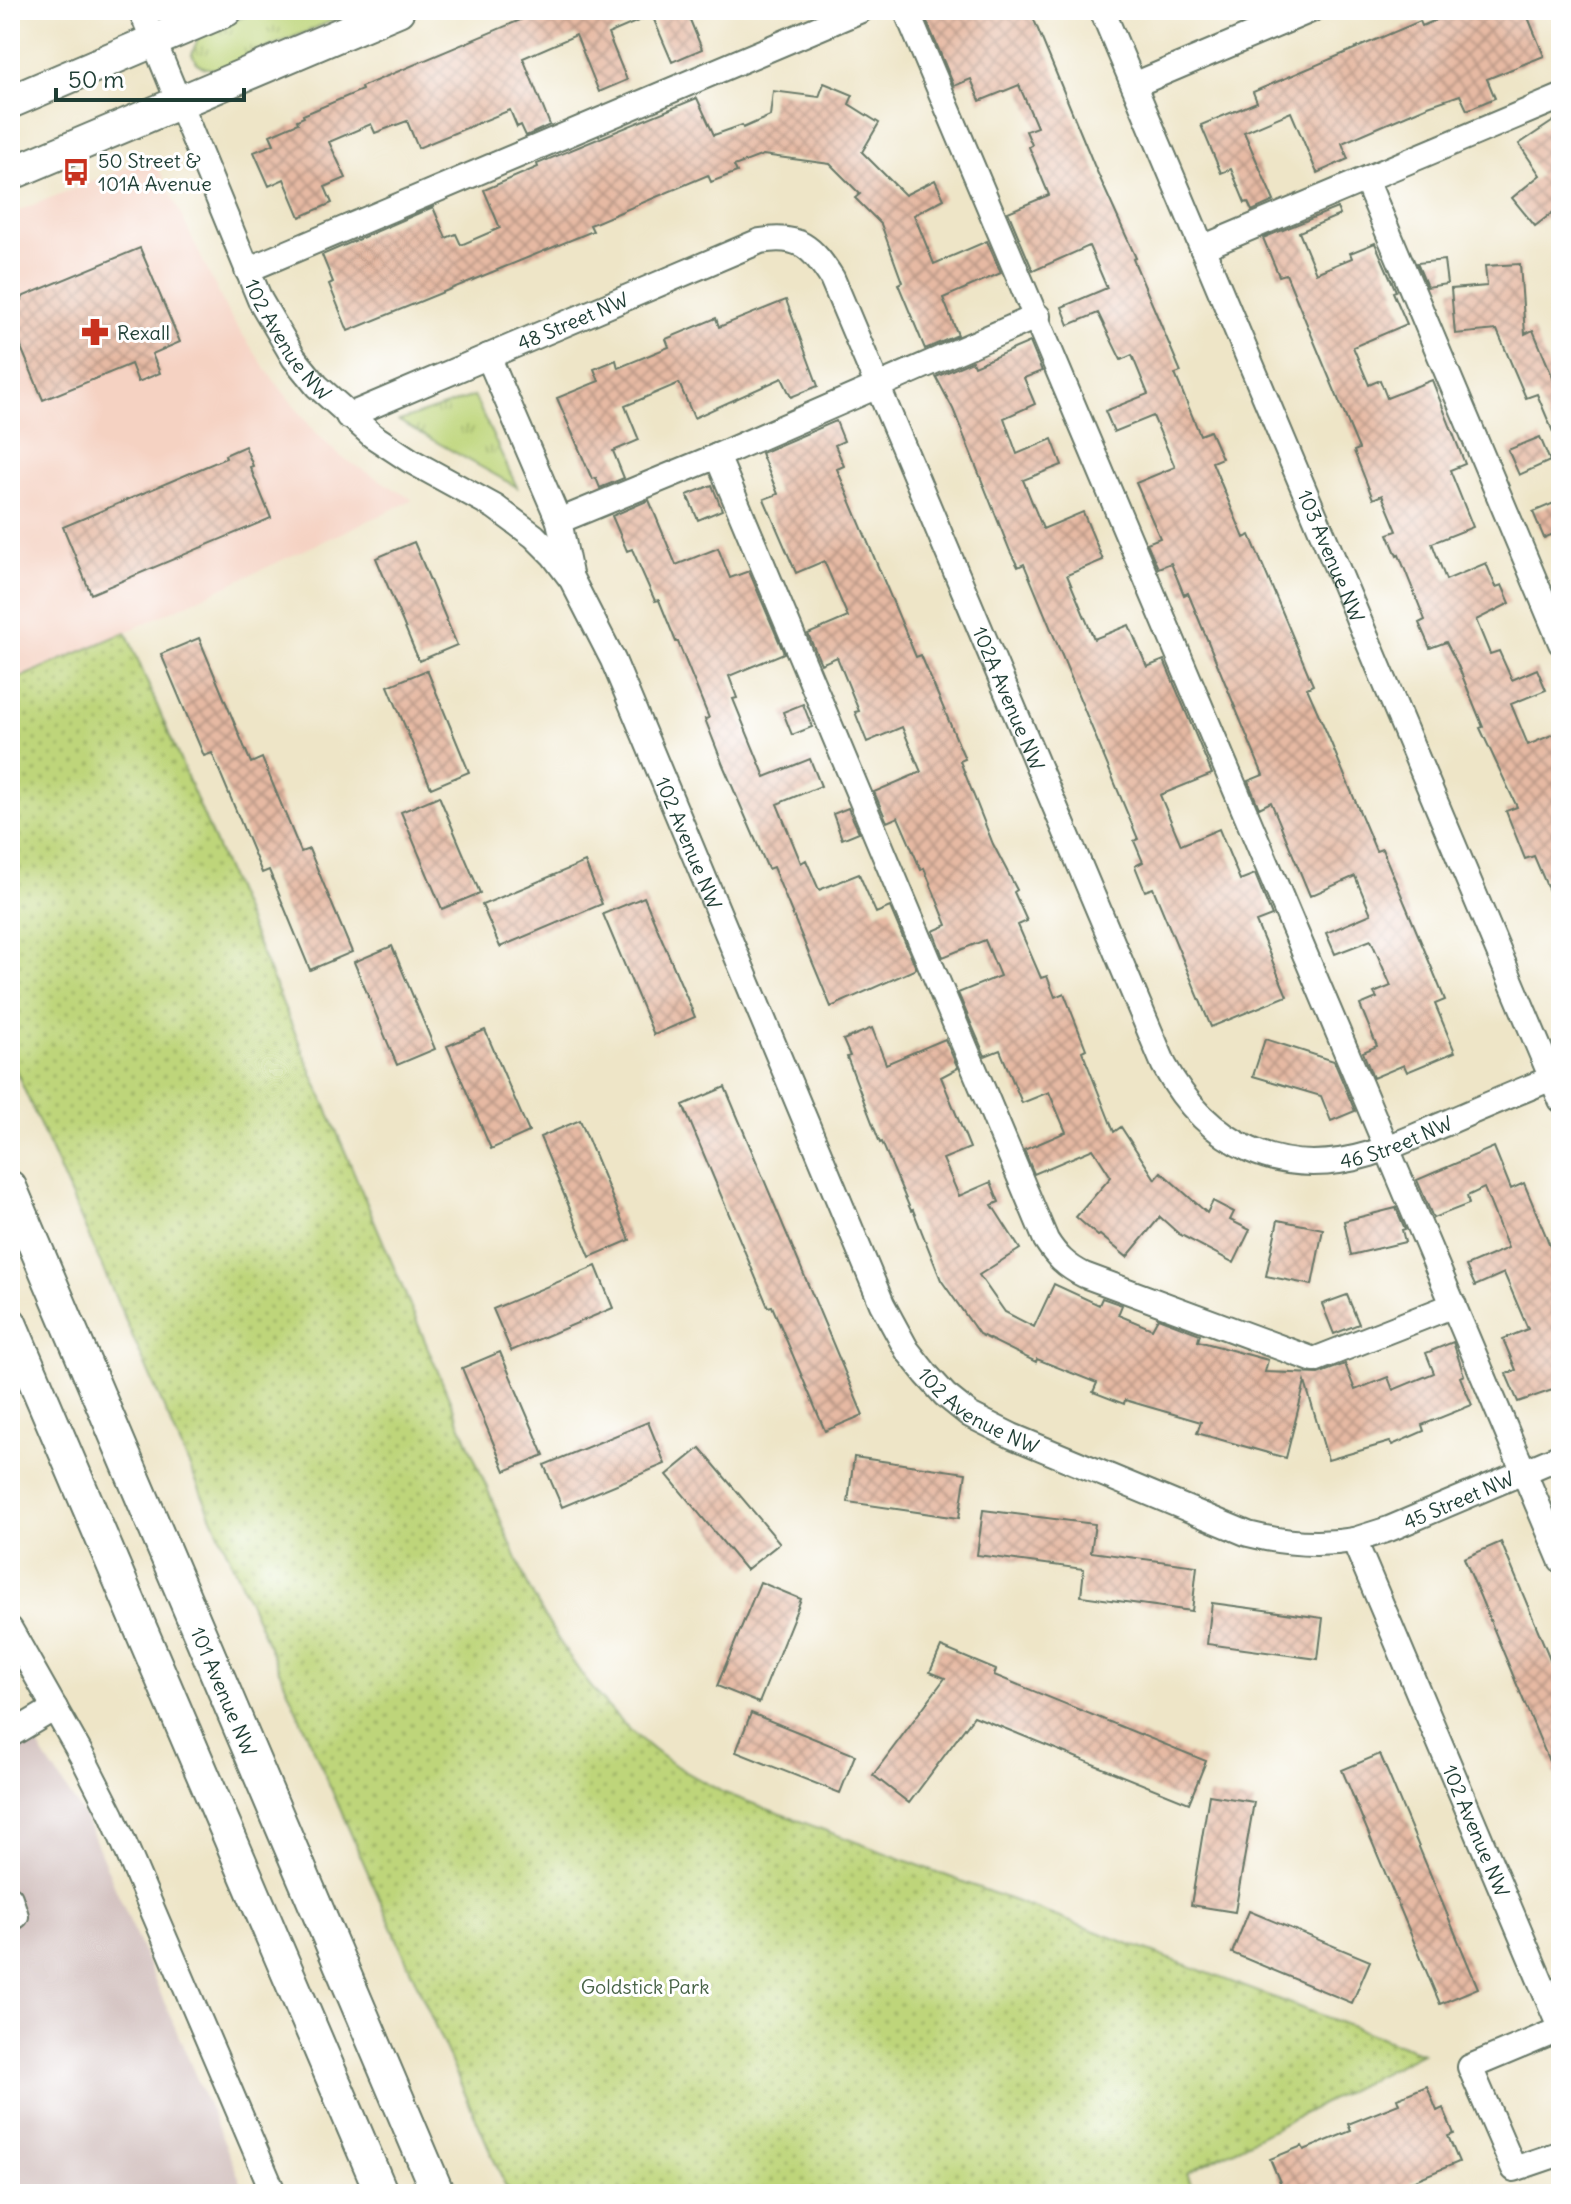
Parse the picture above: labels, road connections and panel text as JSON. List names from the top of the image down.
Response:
{
  "streets": {
    "main road": ["101 Avenue NW"],
    "street": [
      "48 Street NW",
      "102 Avenue NW",
      "103 Avenue NW",
      "102A Avenue NW",
      "46 Street NW",
      "45 Street NW"
    ]
  },
  "crossings": [
    ["48 Street NW", "102 Avenue NW"],
    ["48 Street NW", "102A Avenue NW"],
    ["102 Avenue NW", "45 Street NW"],
    ["103 Avenue NW", "46 Street NW"],
    ["102A Avenue NW", "46 Street NW"]
  ],
  "parks": ["Goldstick Park"],
  "places": {
    "bus stop": ["50 Street & 101A Avenue"],
    "pharmacy": ["Rexall"]
  },
  "scale_bar": "50 m"
}
